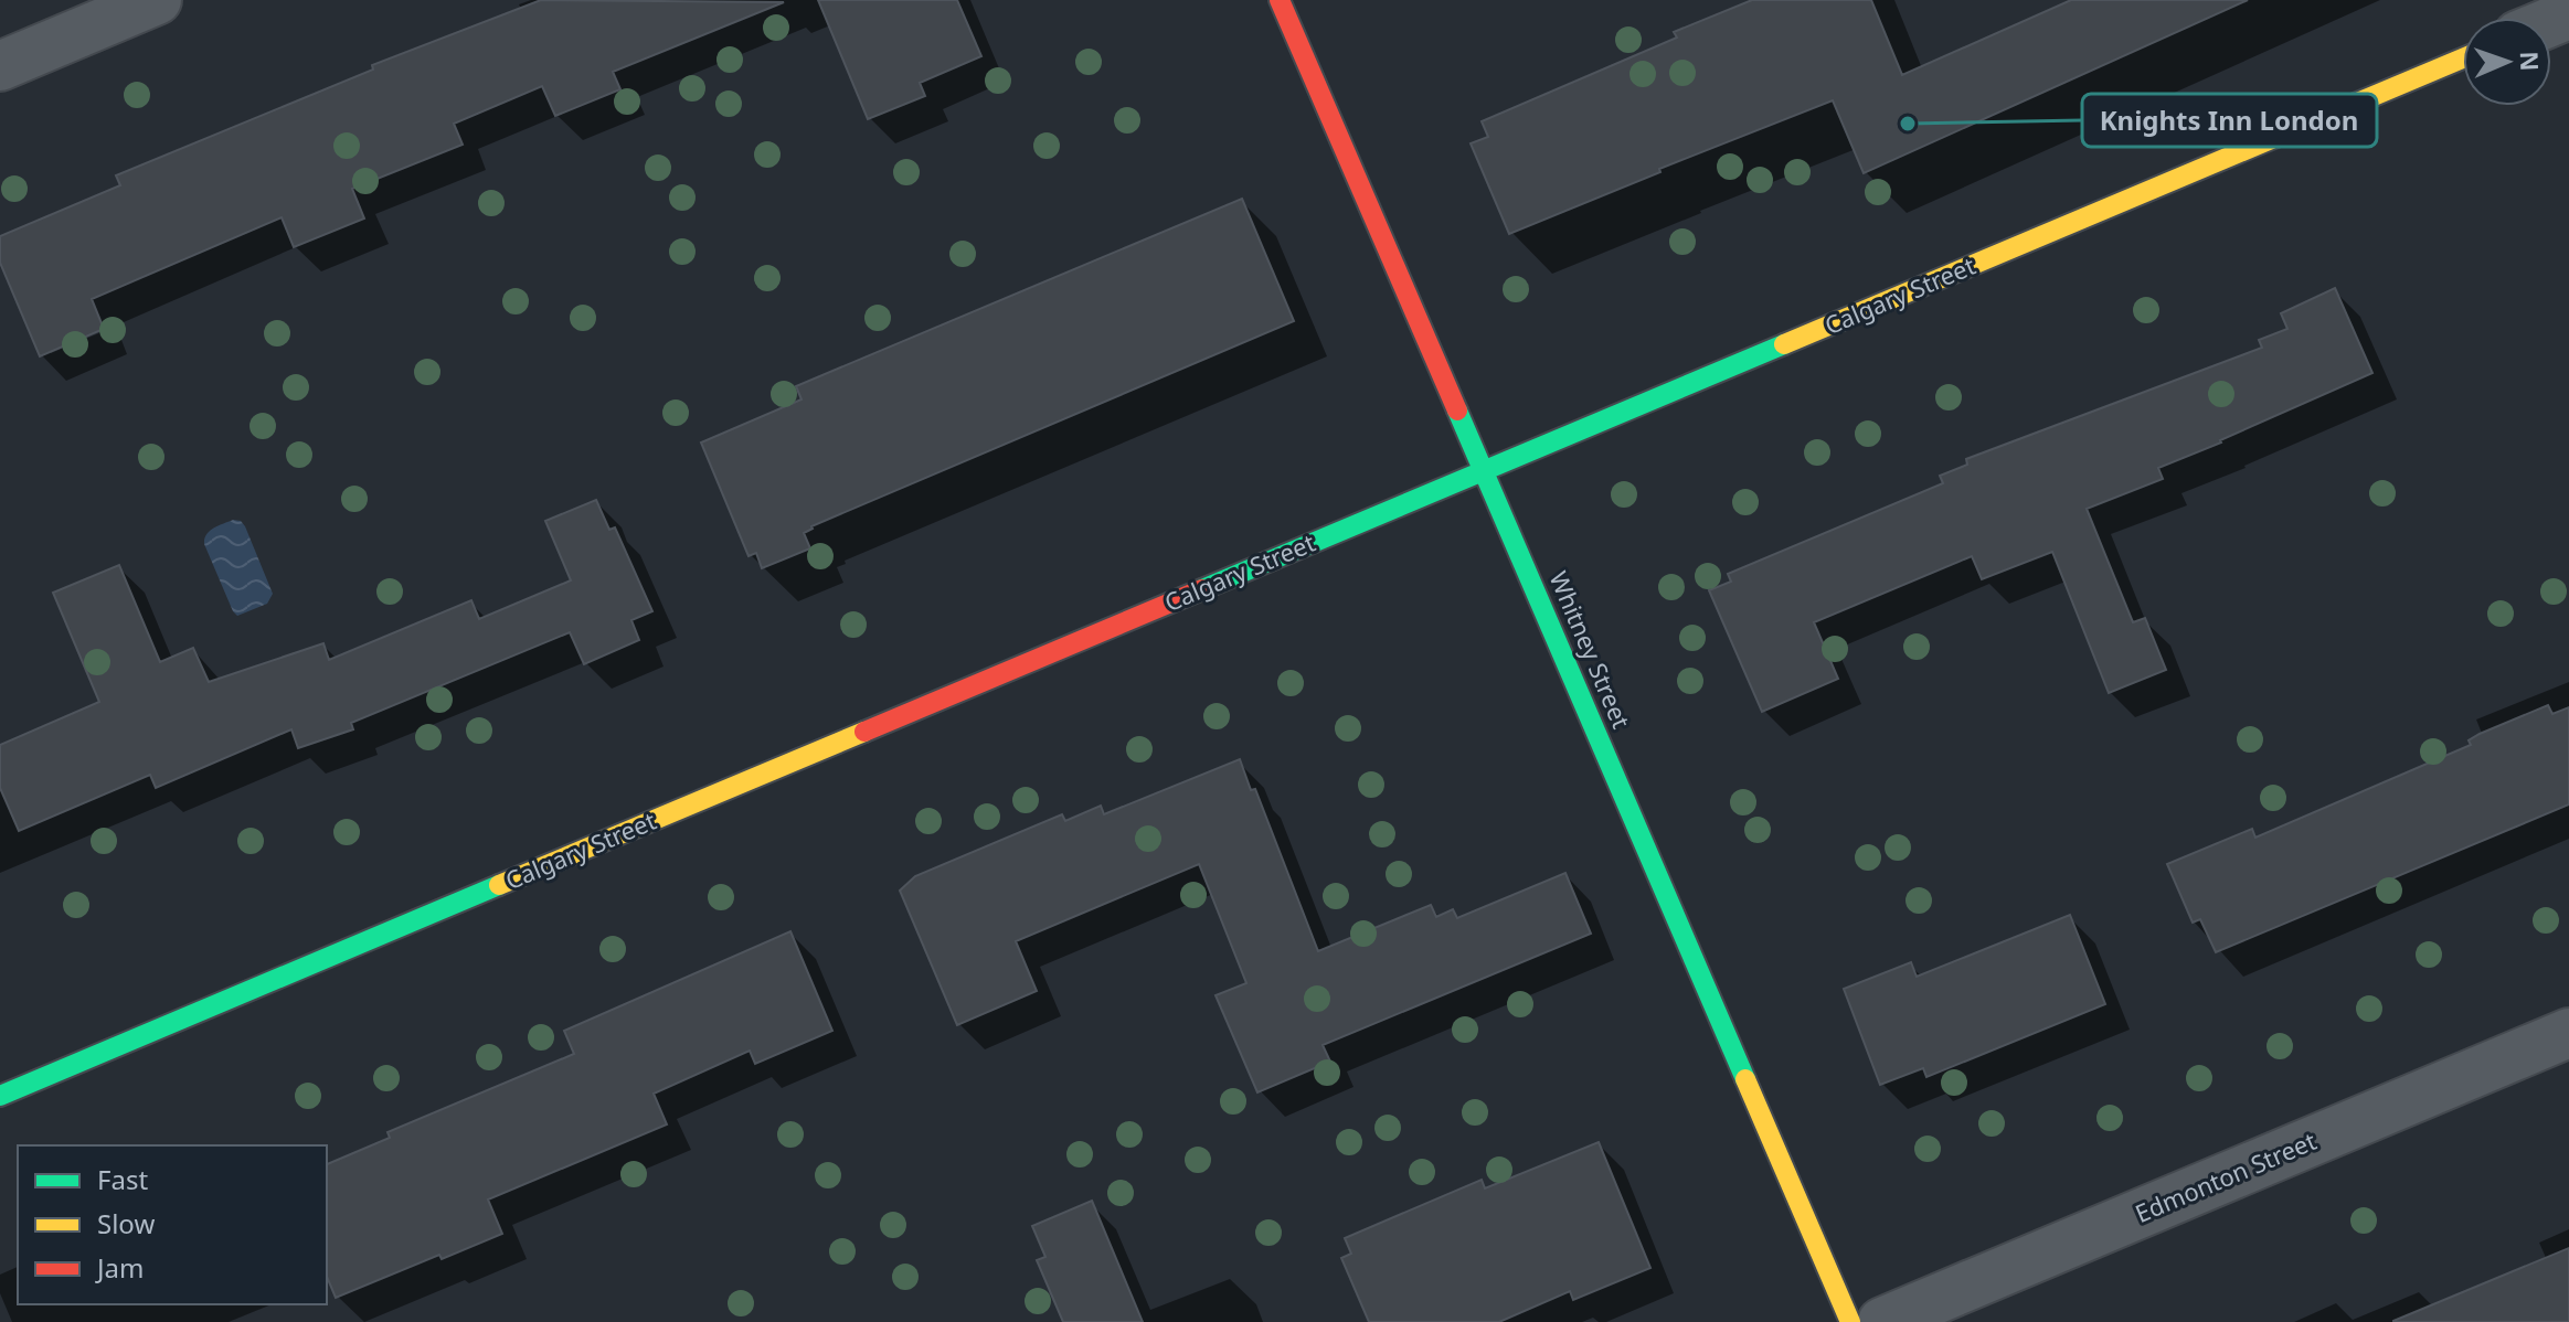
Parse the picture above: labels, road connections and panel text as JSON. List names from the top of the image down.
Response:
{
  "streets": {
    "street": ["Calgary Street", "Whitney Street", "Edmonton Street"]
  },
  "crossings": [
    ["Calgary Street", "Whitney Street"]
  ],
  "places": ["Knights Inn London"],
  "legend": ["Fast", "Slow", "Jam"],
  "north": "right"
}
